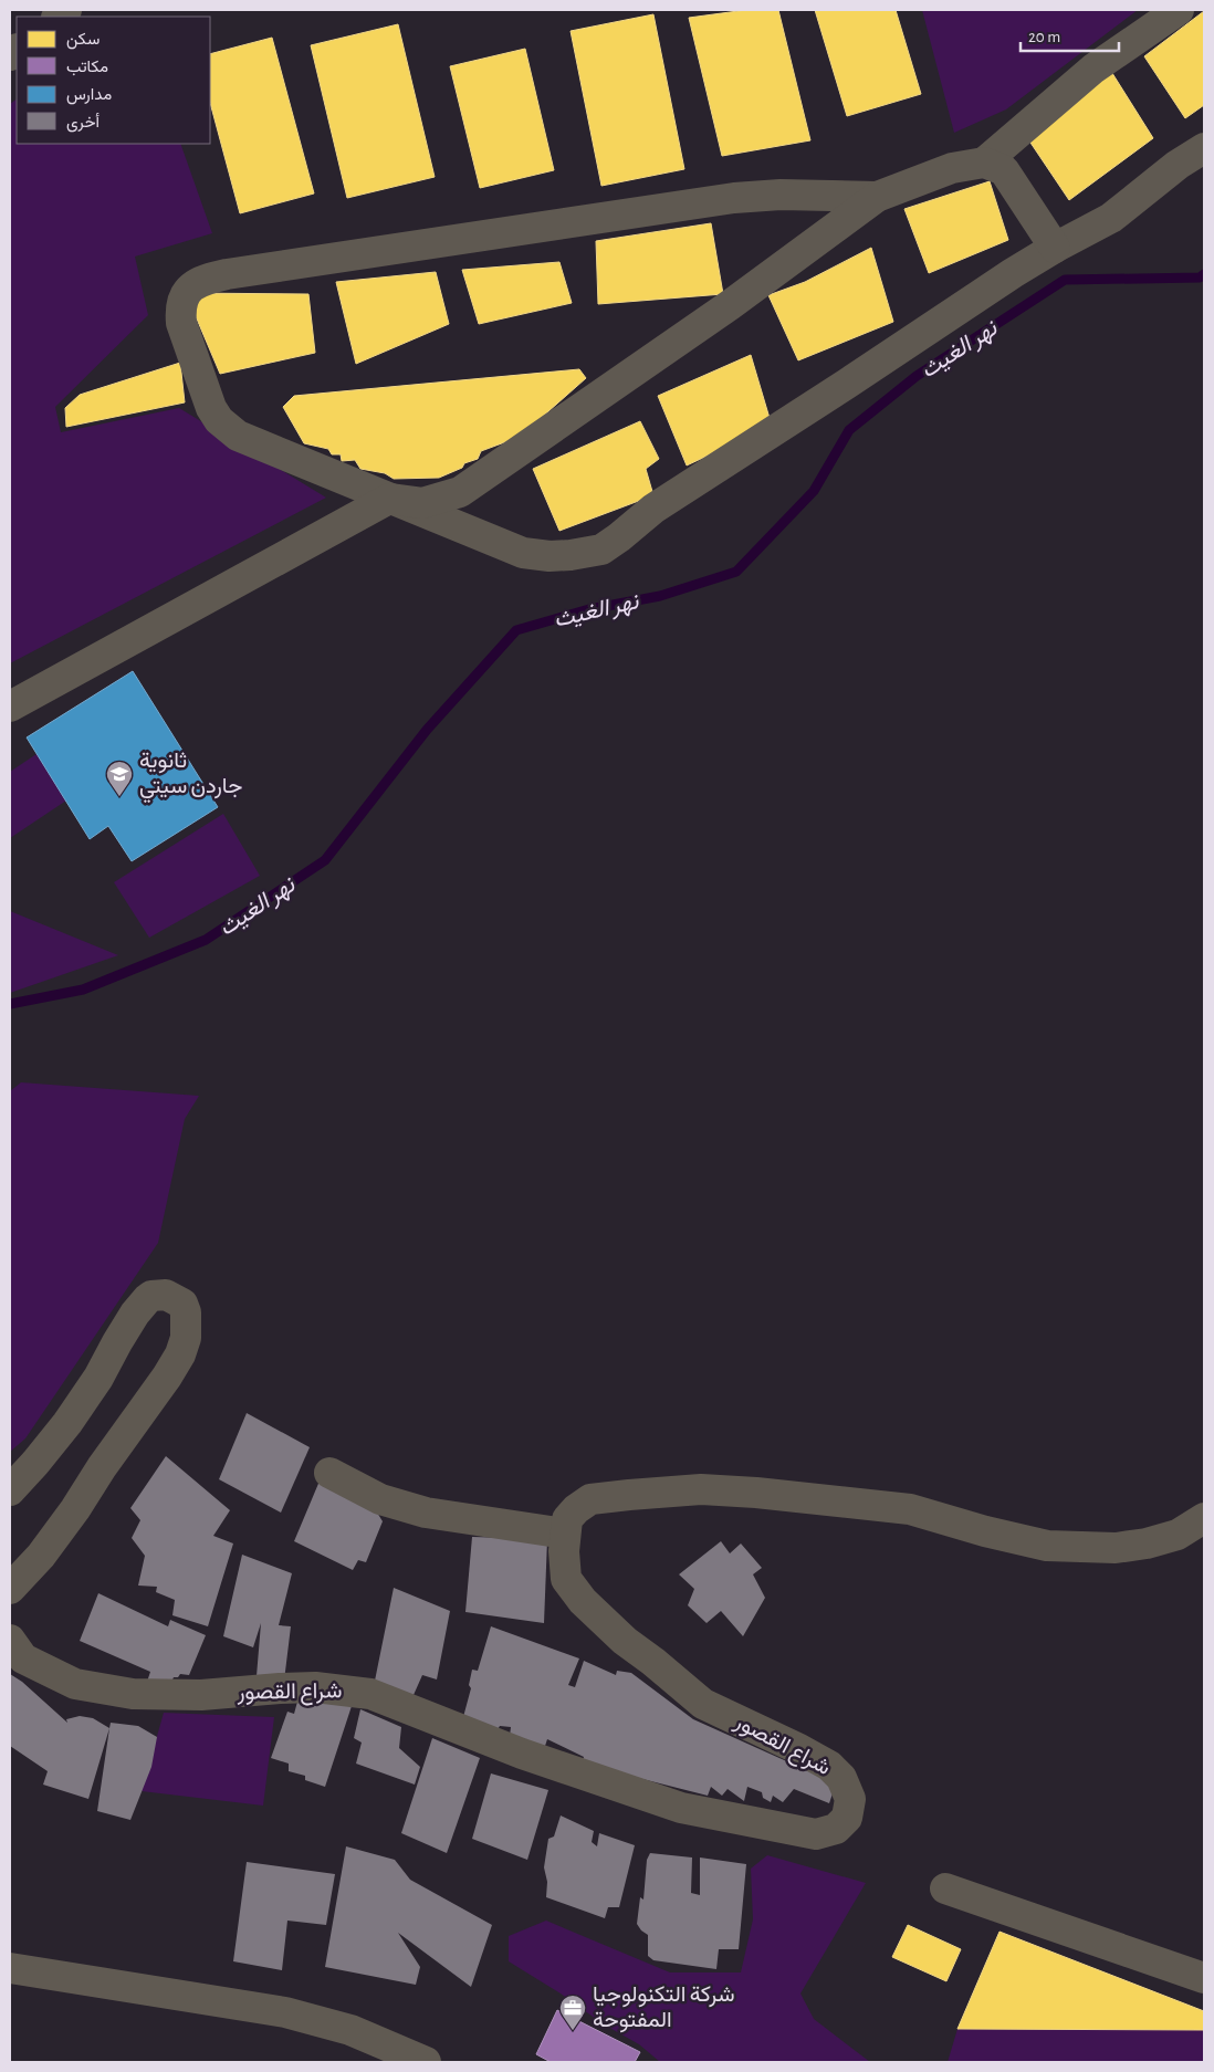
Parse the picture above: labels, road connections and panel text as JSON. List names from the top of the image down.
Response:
{
  "streets": {
    "street": ["شراع القصور"]
  },
  "water": ["نهر الغيث"],
  "places": {
    "school or university": ["ثانوية جاردن سيتي"],
    "office": ["شركة التكنولوجيا المفتوحة"]
  },
  "legend": [
    "سكن",
    "مكاتب",
    "مدارس",
    "أخرى"
  ],
  "scale_bar": "20 m"
}
